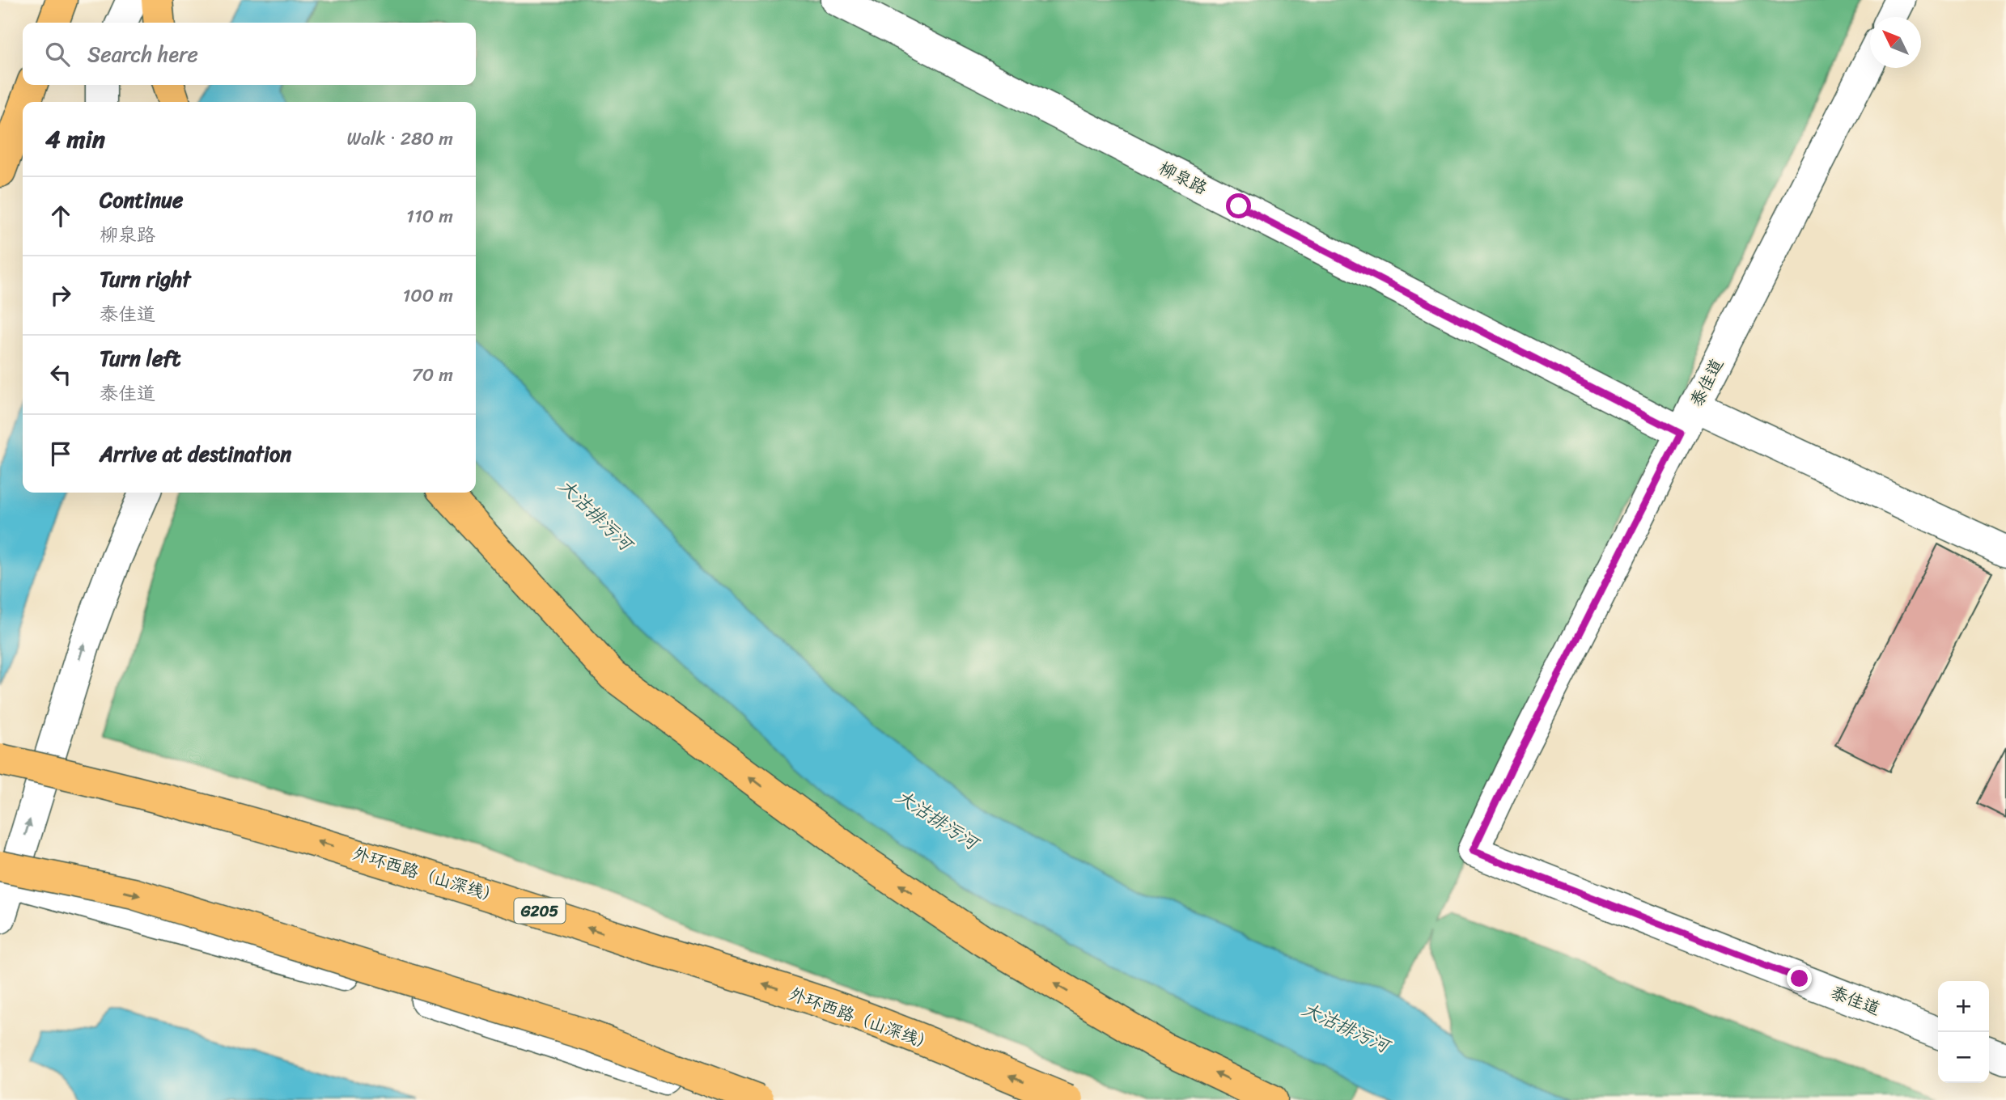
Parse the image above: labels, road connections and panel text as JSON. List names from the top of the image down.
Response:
{
  "streets": {
    "highway": ["外环西路（山深线）", "G205"],
    "street": ["柳泉路", "泰佳道"]
  },
  "crossings": [
    ["柳泉路", "泰佳道"]
  ],
  "water": ["大沽排污河"],
  "north": "top left",
  "page": {
    "search": "Search here",
    "heading": ["4 min", "Walk · 280 m"],
    "list": [
      ["Continue", "柳泉路", "110 m"],
      ["Turn right", "泰佳道", "100 m"],
      ["Turn left", "泰佳道", "70 m"],
      "Arrive at destination"
    ],
    "map_buttons": ["+", "−"]
  }
}
